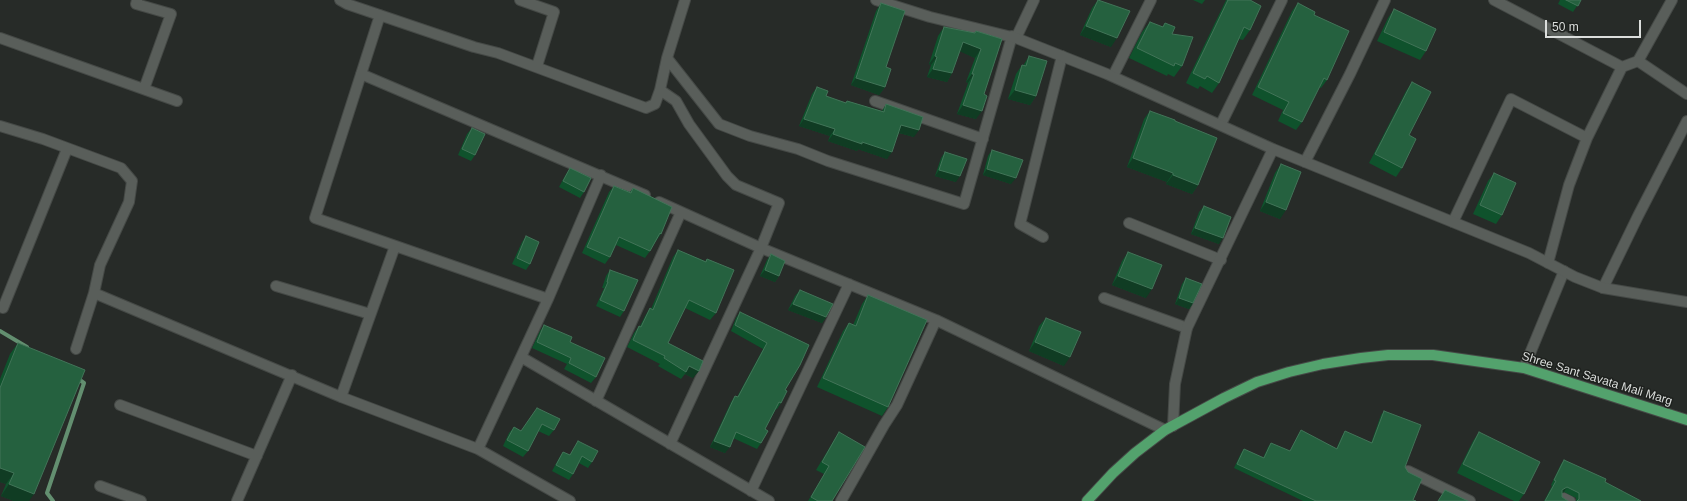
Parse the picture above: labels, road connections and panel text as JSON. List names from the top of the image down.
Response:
{
  "streets": {
    "main road": ["Shree Sant Savata Mali Marg"]
  },
  "scale_bar": "50 m"
}
